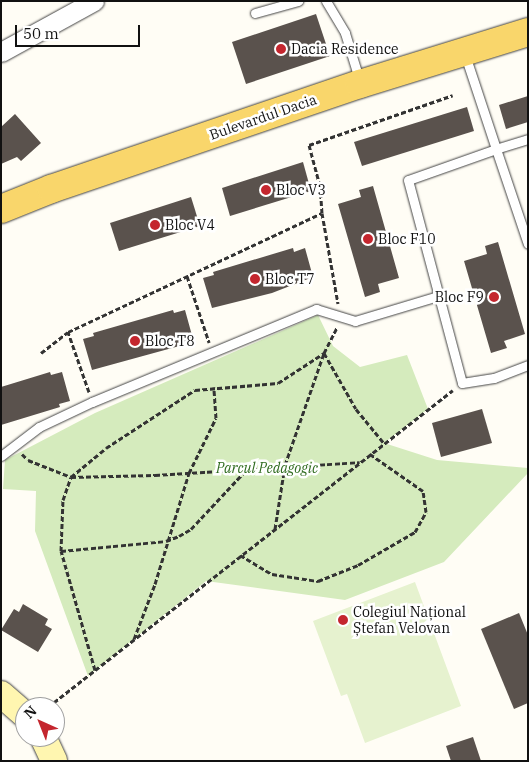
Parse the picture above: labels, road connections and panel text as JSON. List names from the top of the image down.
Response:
{
  "streets": {
    "main road": ["Bulevardul Dacia"]
  },
  "parks": ["Parcul Pedagogic"],
  "places": [
    "Dacia Residence",
    "Bloc V3",
    "Bloc V4",
    "Bloc F10",
    "Bloc T7",
    "Bloc F9",
    "Bloc T8",
    "Colegiul Național Ștefan Velovan"
  ],
  "scale_bar": "50 m",
  "north": "top left"
}
